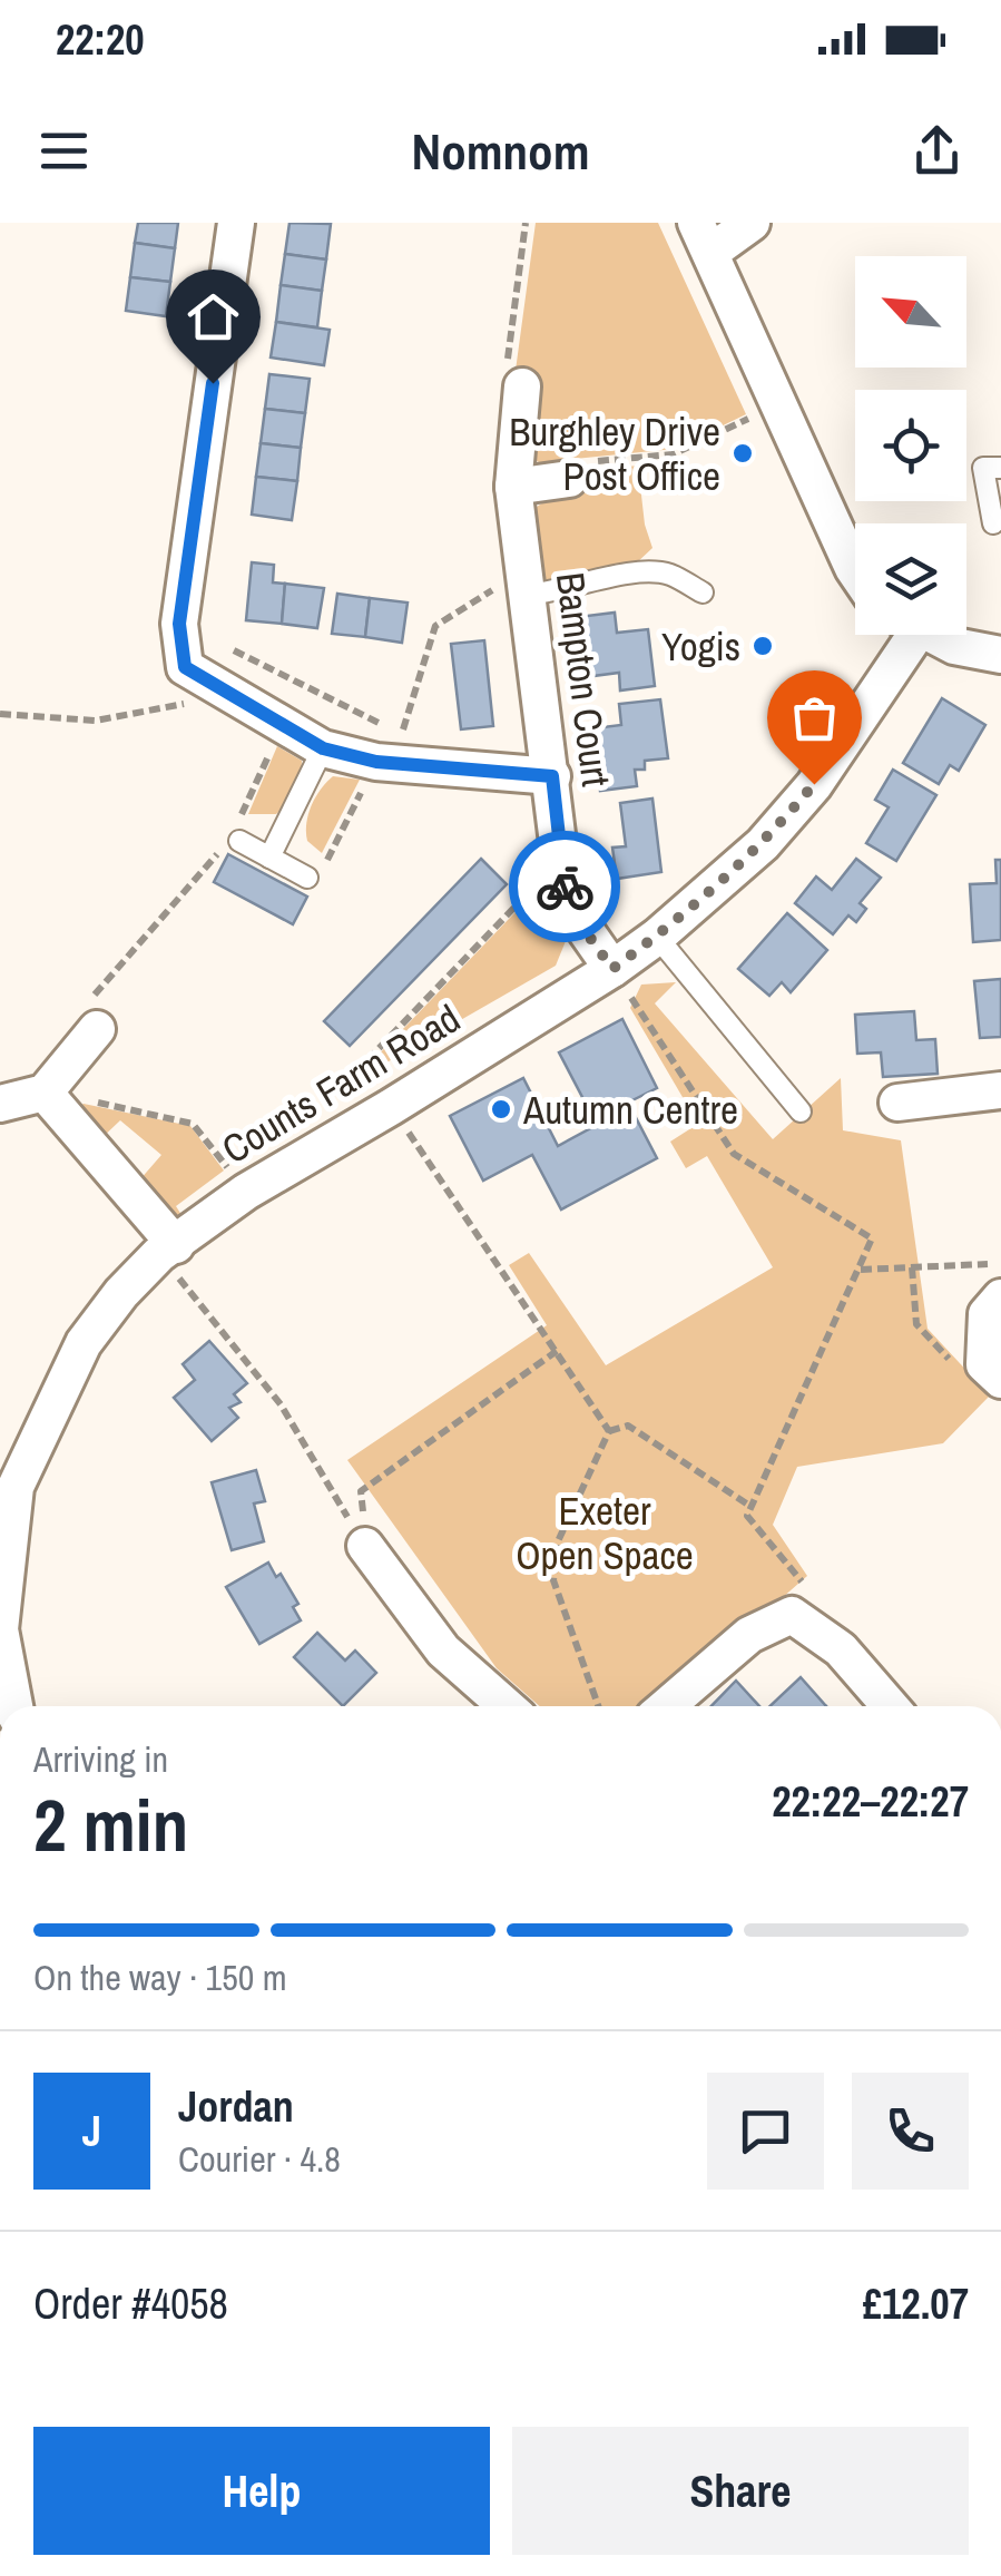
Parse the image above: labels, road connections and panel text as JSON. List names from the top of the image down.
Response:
{
  "streets": {
    "street": ["Bampton Court", "Counts Farm Road"]
  },
  "crossings": [
    ["Bampton Court", "Counts Farm Road"]
  ],
  "parks": ["Exeter Open Space"],
  "places": ["Burghley Drive Post Office", "Yogis", "Autumn Centre"],
  "north": "top left",
  "page": {
    "status": "22:20",
    "header": "Nomnom",
    "heading": ["2 min", "Arriving in", "22:22–22:27"],
    "panel": [
      "Jordan",
      "Courier · 4.8",
      "Order #4058",
      "£12.07"
    ],
    "bar": "On the way · 150 m",
    "round": "J",
    "buttons": ["Help", "Share"]
  }
}
